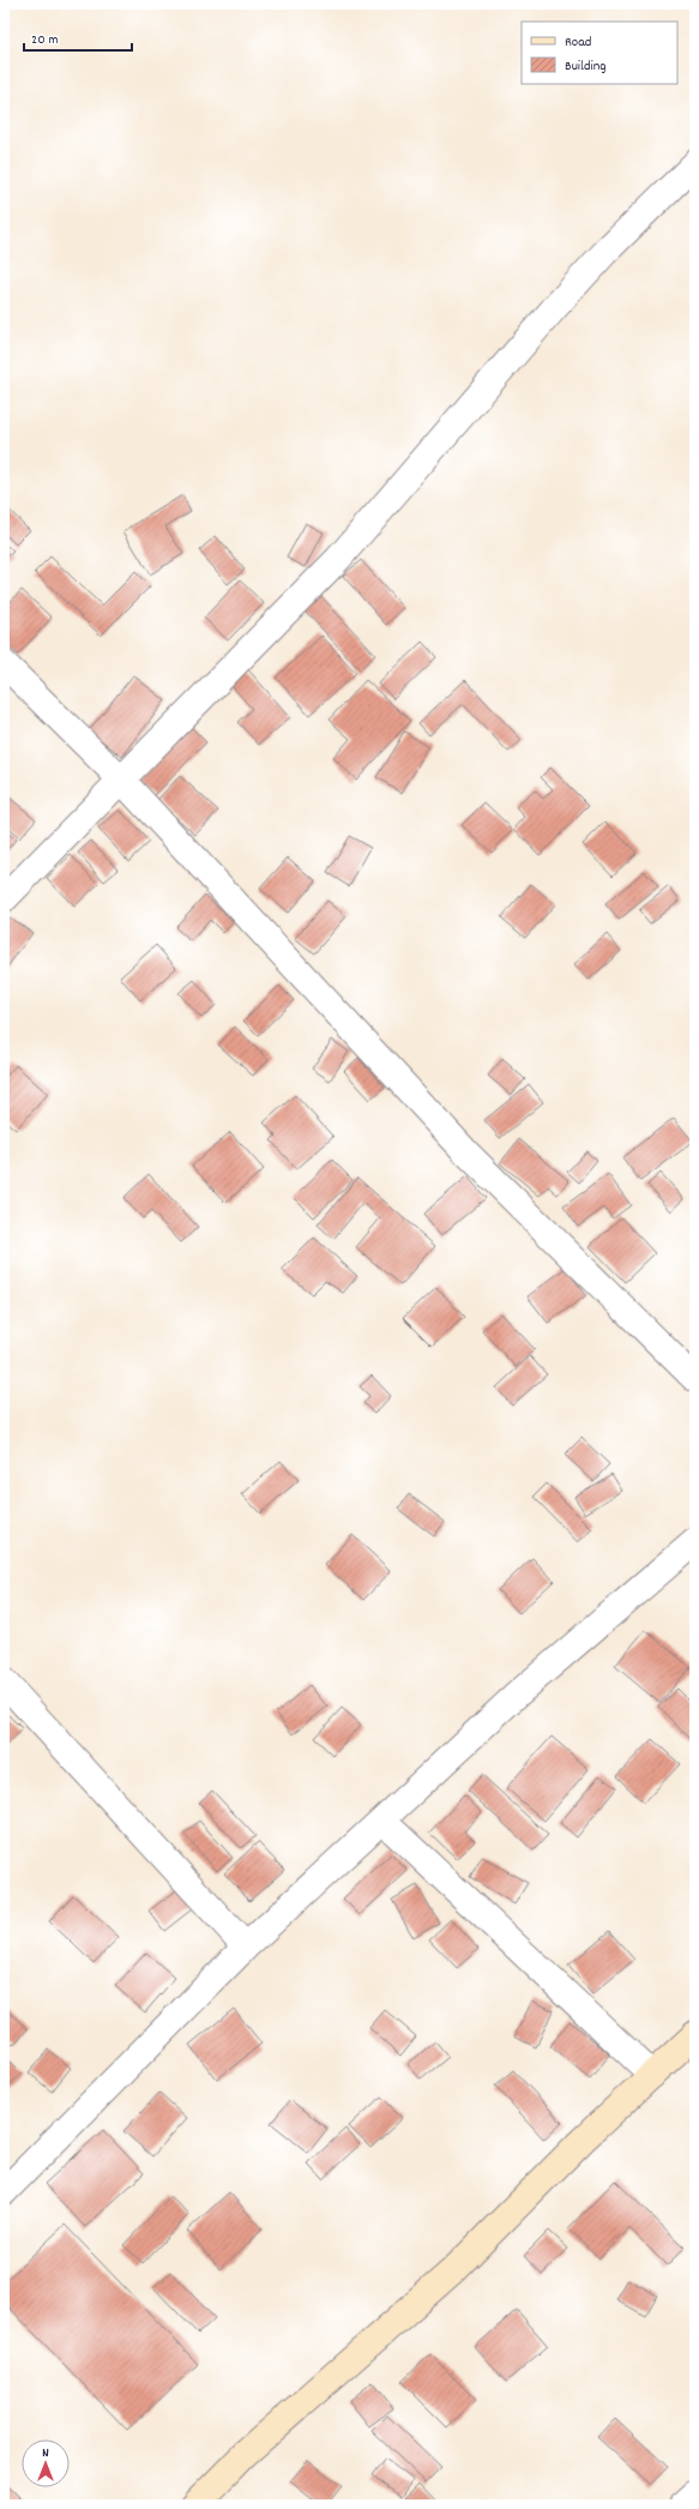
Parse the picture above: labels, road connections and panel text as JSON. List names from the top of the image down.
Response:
{
  "legend": ["Road", "Building"],
  "scale_bar": "20 m",
  "north": "top"
}
